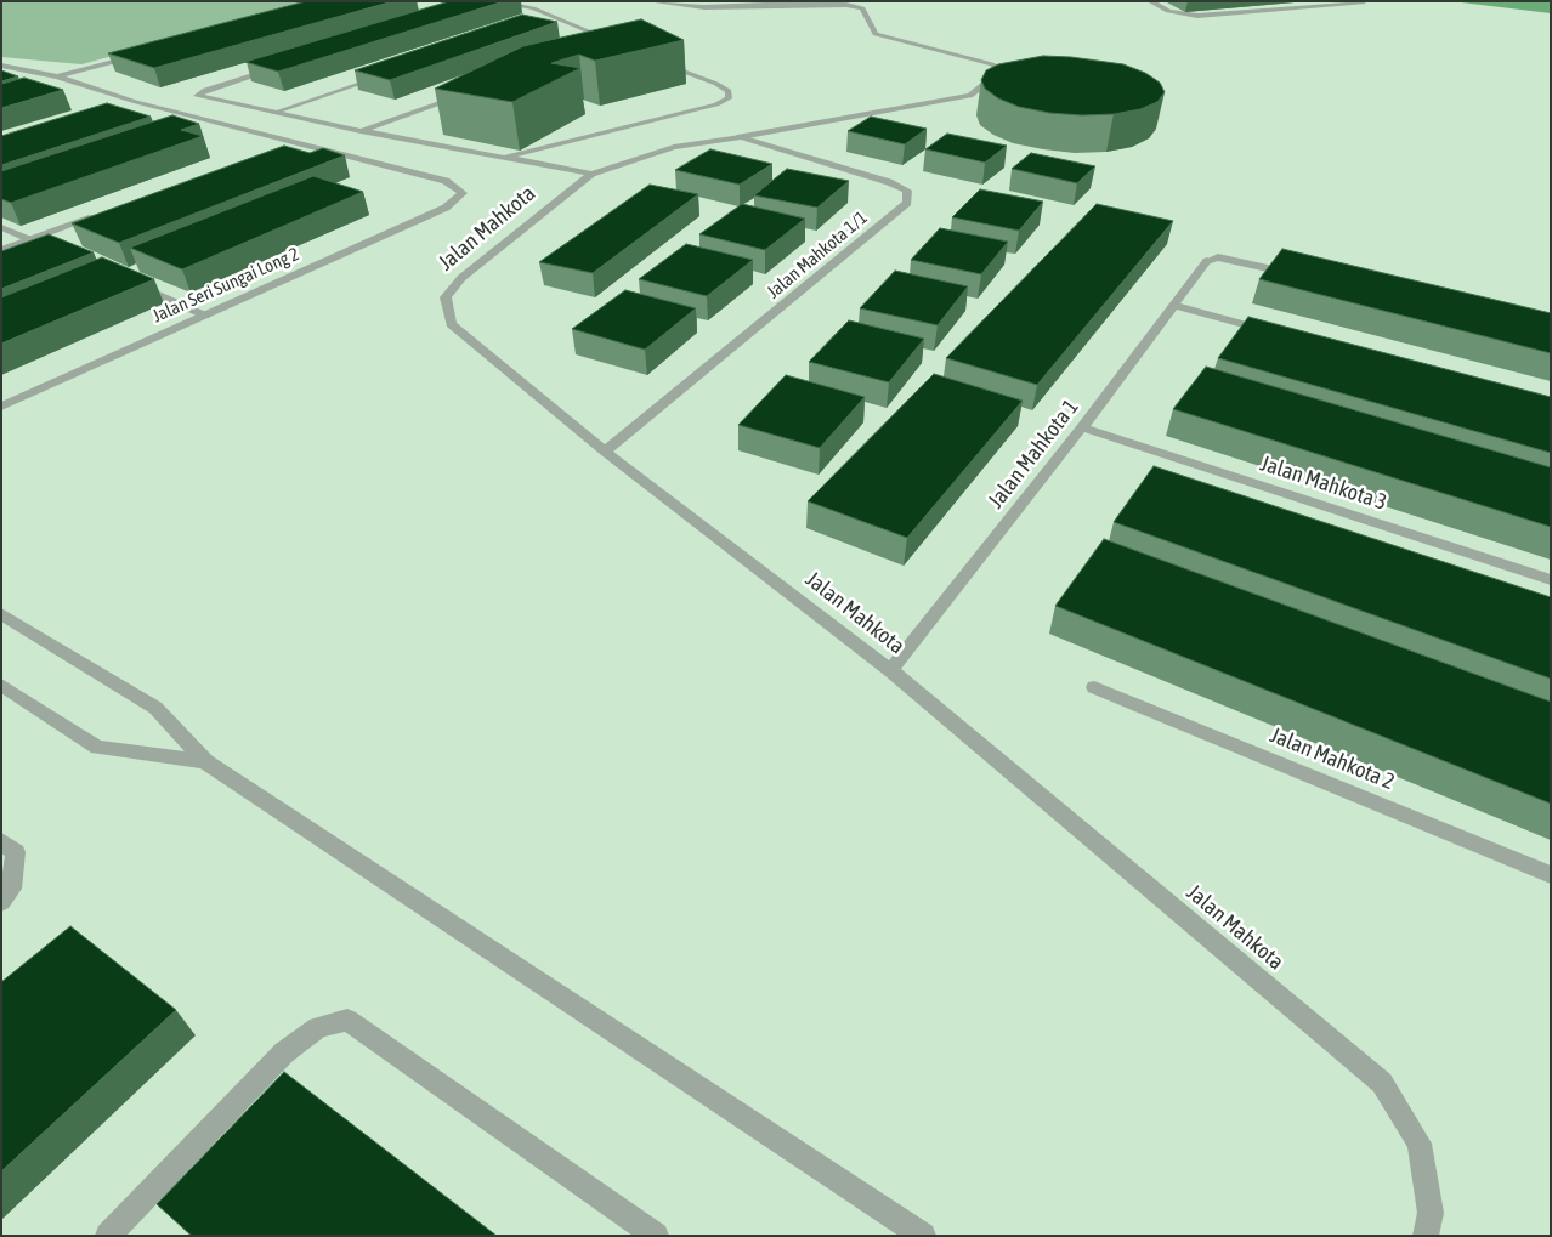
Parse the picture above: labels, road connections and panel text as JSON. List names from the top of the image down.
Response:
{
  "streets": {
    "street": [
      "Jalan Mahkota",
      "Jalan Mahkota 1/1",
      "Jalan Seri Sungai Long 2",
      "Jalan Mahkota 1",
      "Jalan Mahkota 3",
      "Jalan Mahkota 2"
    ]
  },
  "crossings": [
    ["Jalan Mahkota", "Jalan Mahkota 1/1"],
    ["Jalan Mahkota", "Jalan Mahkota 1"],
    ["Jalan Mahkota 1", "Jalan Mahkota 3"]
  ]
}
